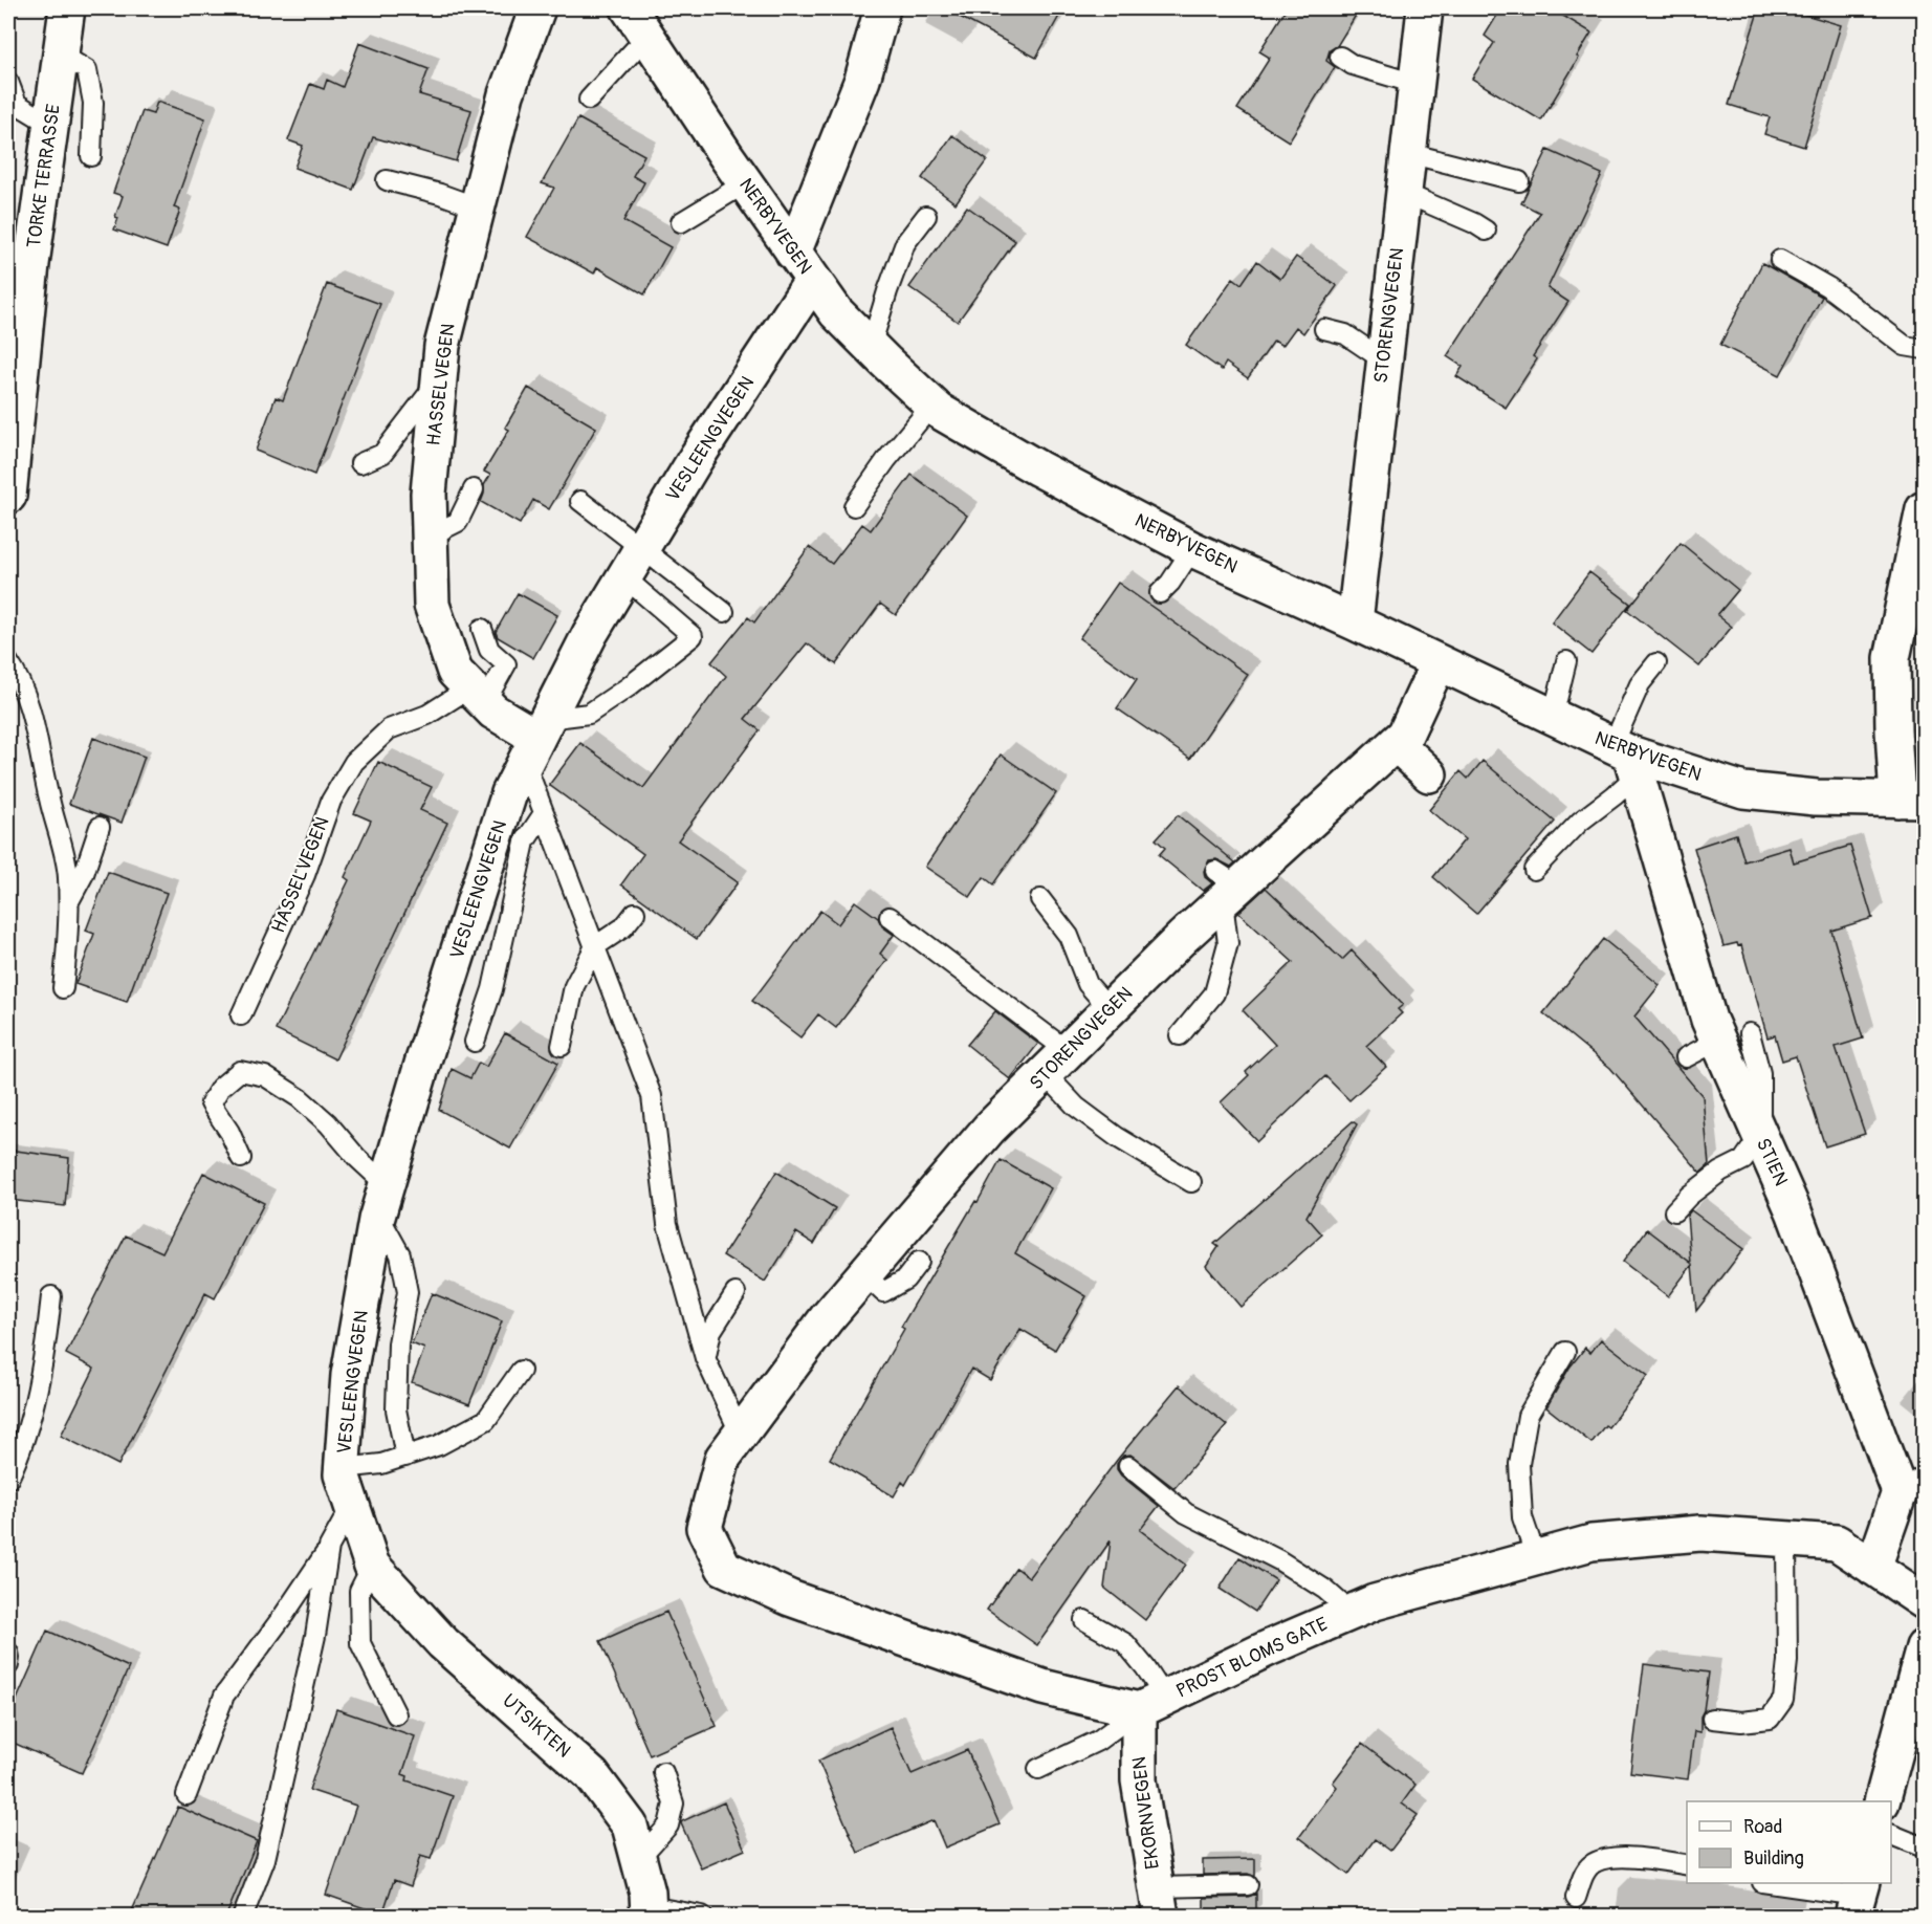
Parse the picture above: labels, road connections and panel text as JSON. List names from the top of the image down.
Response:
{
  "streets": {
    "street": [
      "TORKE TERRASSE",
      "NERBYVEGEN",
      "STORENGVEGEN",
      "HASSELVEGEN",
      "VESLEENGVEGEN",
      "STIEN",
      "PROST BLOMS GATE",
      "UTSIKTEN",
      "EKORNVEGEN"
    ]
  },
  "crossings": [
    ["NERBYVEGEN", "STORENGVEGEN"],
    ["NERBYVEGEN", "VESLEENGVEGEN"],
    ["NERBYVEGEN", "STIEN"],
    ["HASSELVEGEN", "VESLEENGVEGEN"],
    ["VESLEENGVEGEN", "UTSIKTEN"],
    ["STIEN", "PROST BLOMS GATE"],
    ["PROST BLOMS GATE", "EKORNVEGEN"]
  ],
  "legend": ["Road", "Building"]
}
